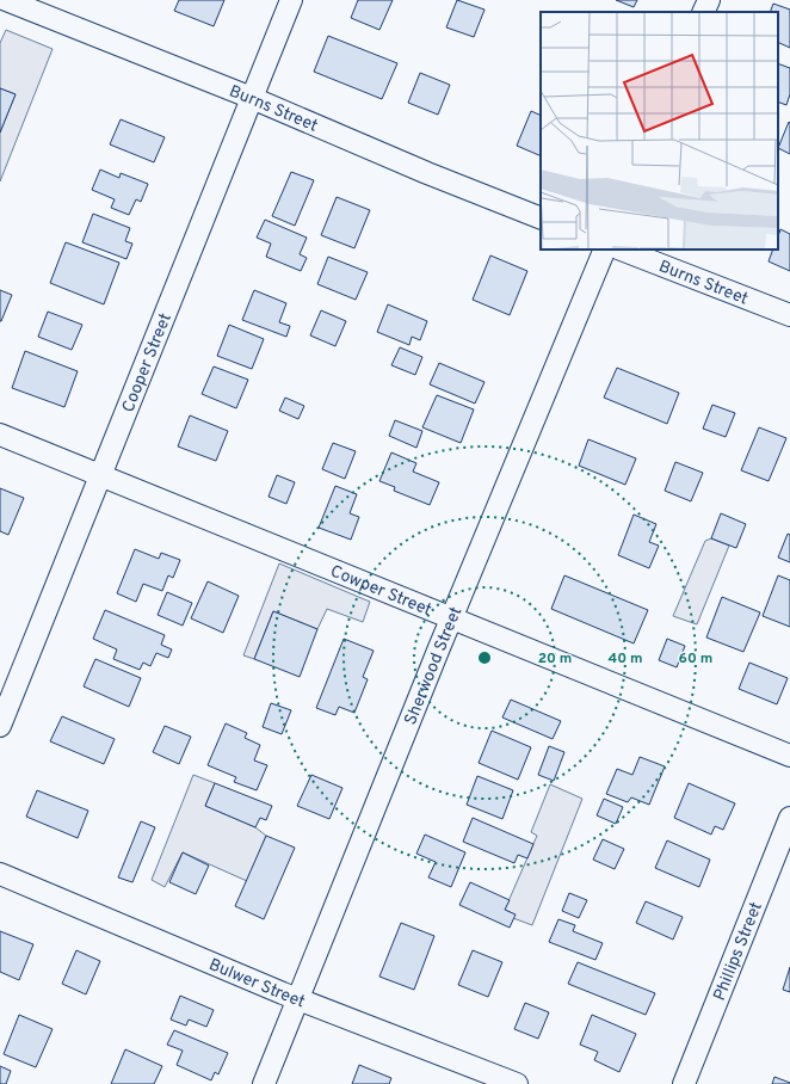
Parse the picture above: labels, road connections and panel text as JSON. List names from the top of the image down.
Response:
{
  "streets": {
    "street": [
      "Burns Street",
      "Cooper Street",
      "Cowper Street",
      "Sherwood Street",
      "Phillips Street",
      "Bulwer Street"
    ]
  },
  "crossings": [
    ["Burns Street", "Cooper Street"],
    ["Cooper Street", "Cowper Street"],
    ["Cowper Street", "Sherwood Street"],
    ["Sherwood Street", "Bulwer Street"]
  ],
  "rings": ["20 m", "40 m", "60 m"]
}
